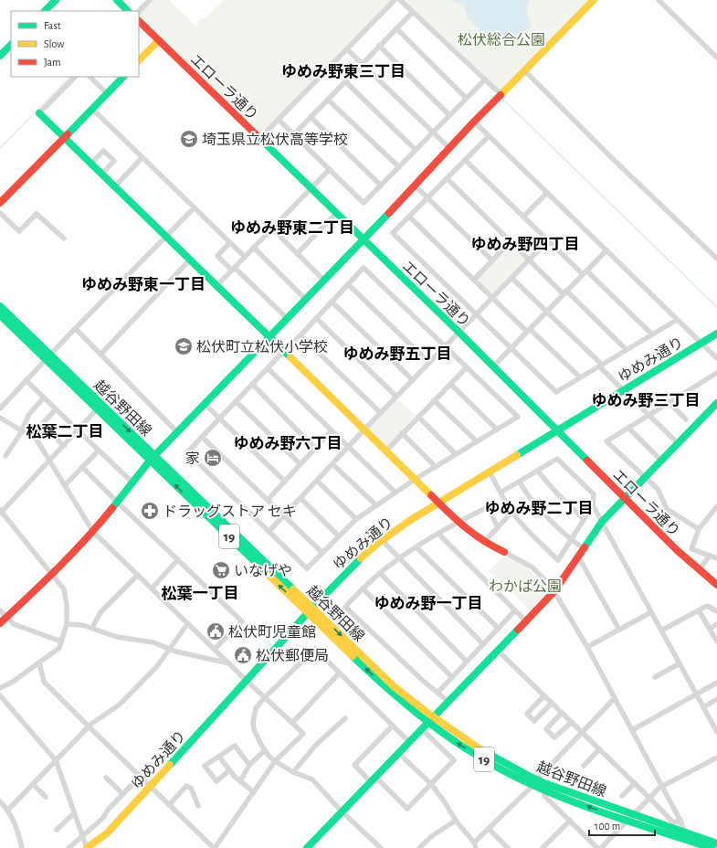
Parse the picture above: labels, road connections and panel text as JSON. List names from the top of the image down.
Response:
{
  "streets": {
    "street": [
      "エローラ通り",
      "ゆめみ通り",
      "越谷野田線",
      "19"
    ]
  },
  "crossings": [
    ["エローラ通り", "ゆめみ通り"],
    ["ゆめみ通り", "越谷野田線"]
  ],
  "districts": [
    "ゆめみ野東三丁目",
    "ゆめみ野東二丁目",
    "ゆめみ野四丁目",
    "ゆめみ野東一丁目",
    "ゆめみ野五丁目",
    "ゆめみ野三丁目",
    "松葉二丁目",
    "ゆめみ野六丁目",
    "ゆめみ野二丁目",
    "松葉一丁目",
    "ゆめみ野一丁目"
  ],
  "parks": ["松伏総合公園", "わかば公園"],
  "places": {
    "school or university": ["埼玉県立松伏高等学校", "松伏町立松伏小学校"],
    "hotel": ["家"],
    "pharmacy": ["ドラッグストア セキ"],
    "supermarket": ["いなげや"],
    "public building": ["松伏町児童館", "松伏郵便局"]
  },
  "legend": ["Fast", "Slow", "Jam"],
  "scale_bar": "100 m"
}
